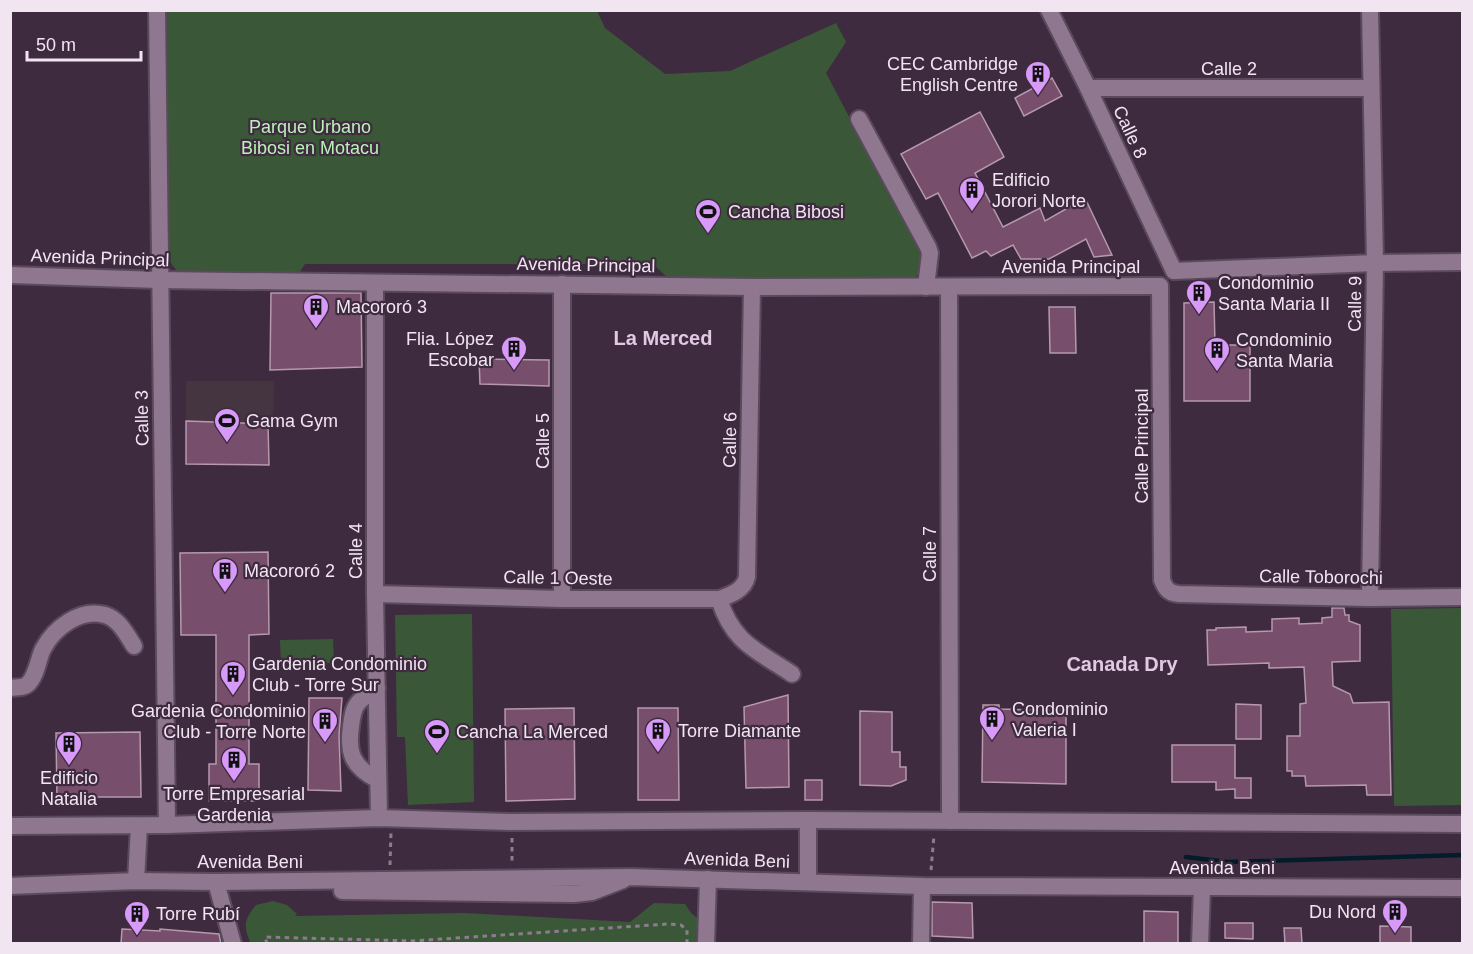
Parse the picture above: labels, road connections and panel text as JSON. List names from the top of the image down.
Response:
{
  "streets": {
    "street": [
      "Calle 2",
      "Calle 8",
      "Avenida Principal",
      "Calle 9",
      "Calle 3",
      "Calle 6",
      "Calle 5",
      "Calle Principal",
      "Calle 4",
      "Calle 7",
      "Calle Toborochi",
      "Calle 1 Oeste",
      "Avenida Beni"
    ]
  },
  "crossings": [
    ["Calle 2", "Calle 8"],
    ["Calle 2", "Calle 9"],
    ["Avenida Principal", "Calle 3"],
    ["Avenida Principal", "Calle 6"],
    ["Avenida Principal", "Calle 5"],
    ["Avenida Principal", "Calle Principal"],
    ["Avenida Principal", "Calle 4"],
    ["Avenida Principal", "Calle 7"],
    ["Calle 9", "Calle Toborochi"],
    ["Calle 3", "Avenida Beni"],
    ["Calle 6", "Calle 1 Oeste"],
    ["Calle 5", "Calle 1 Oeste"],
    ["Calle Principal", "Calle Toborochi"],
    ["Calle 4", "Calle 1 Oeste"],
    ["Calle 4", "Avenida Beni"],
    ["Calle 7", "Avenida Beni"]
  ],
  "districts": ["La Merced", "Canada Dry"],
  "parks": ["Parque Urbano Bibosi en Motacu"],
  "places": {
    "building": [
      "CEC Cambridge English Centre",
      "Edificio Jorori Norte",
      "Condominio Santa Maria II",
      "Macororó 3",
      "Flia. López Escobar",
      "Condominio Santa Maria",
      "Macororó 2",
      "Gardenia Condominio Club - Torre Sur",
      "Condominio Valeria I",
      "Gardenia Condominio Club - Torre Norte",
      "Torre Diamante",
      "Edificio Natalia",
      "Torre Empresarial Gardenia",
      "Du Nord",
      "Torre Rubí"
    ],
    "sports": ["Cancha Bibosi", "Gama Gym", "Cancha La Merced"]
  },
  "scale_bar": "50 m"
}
